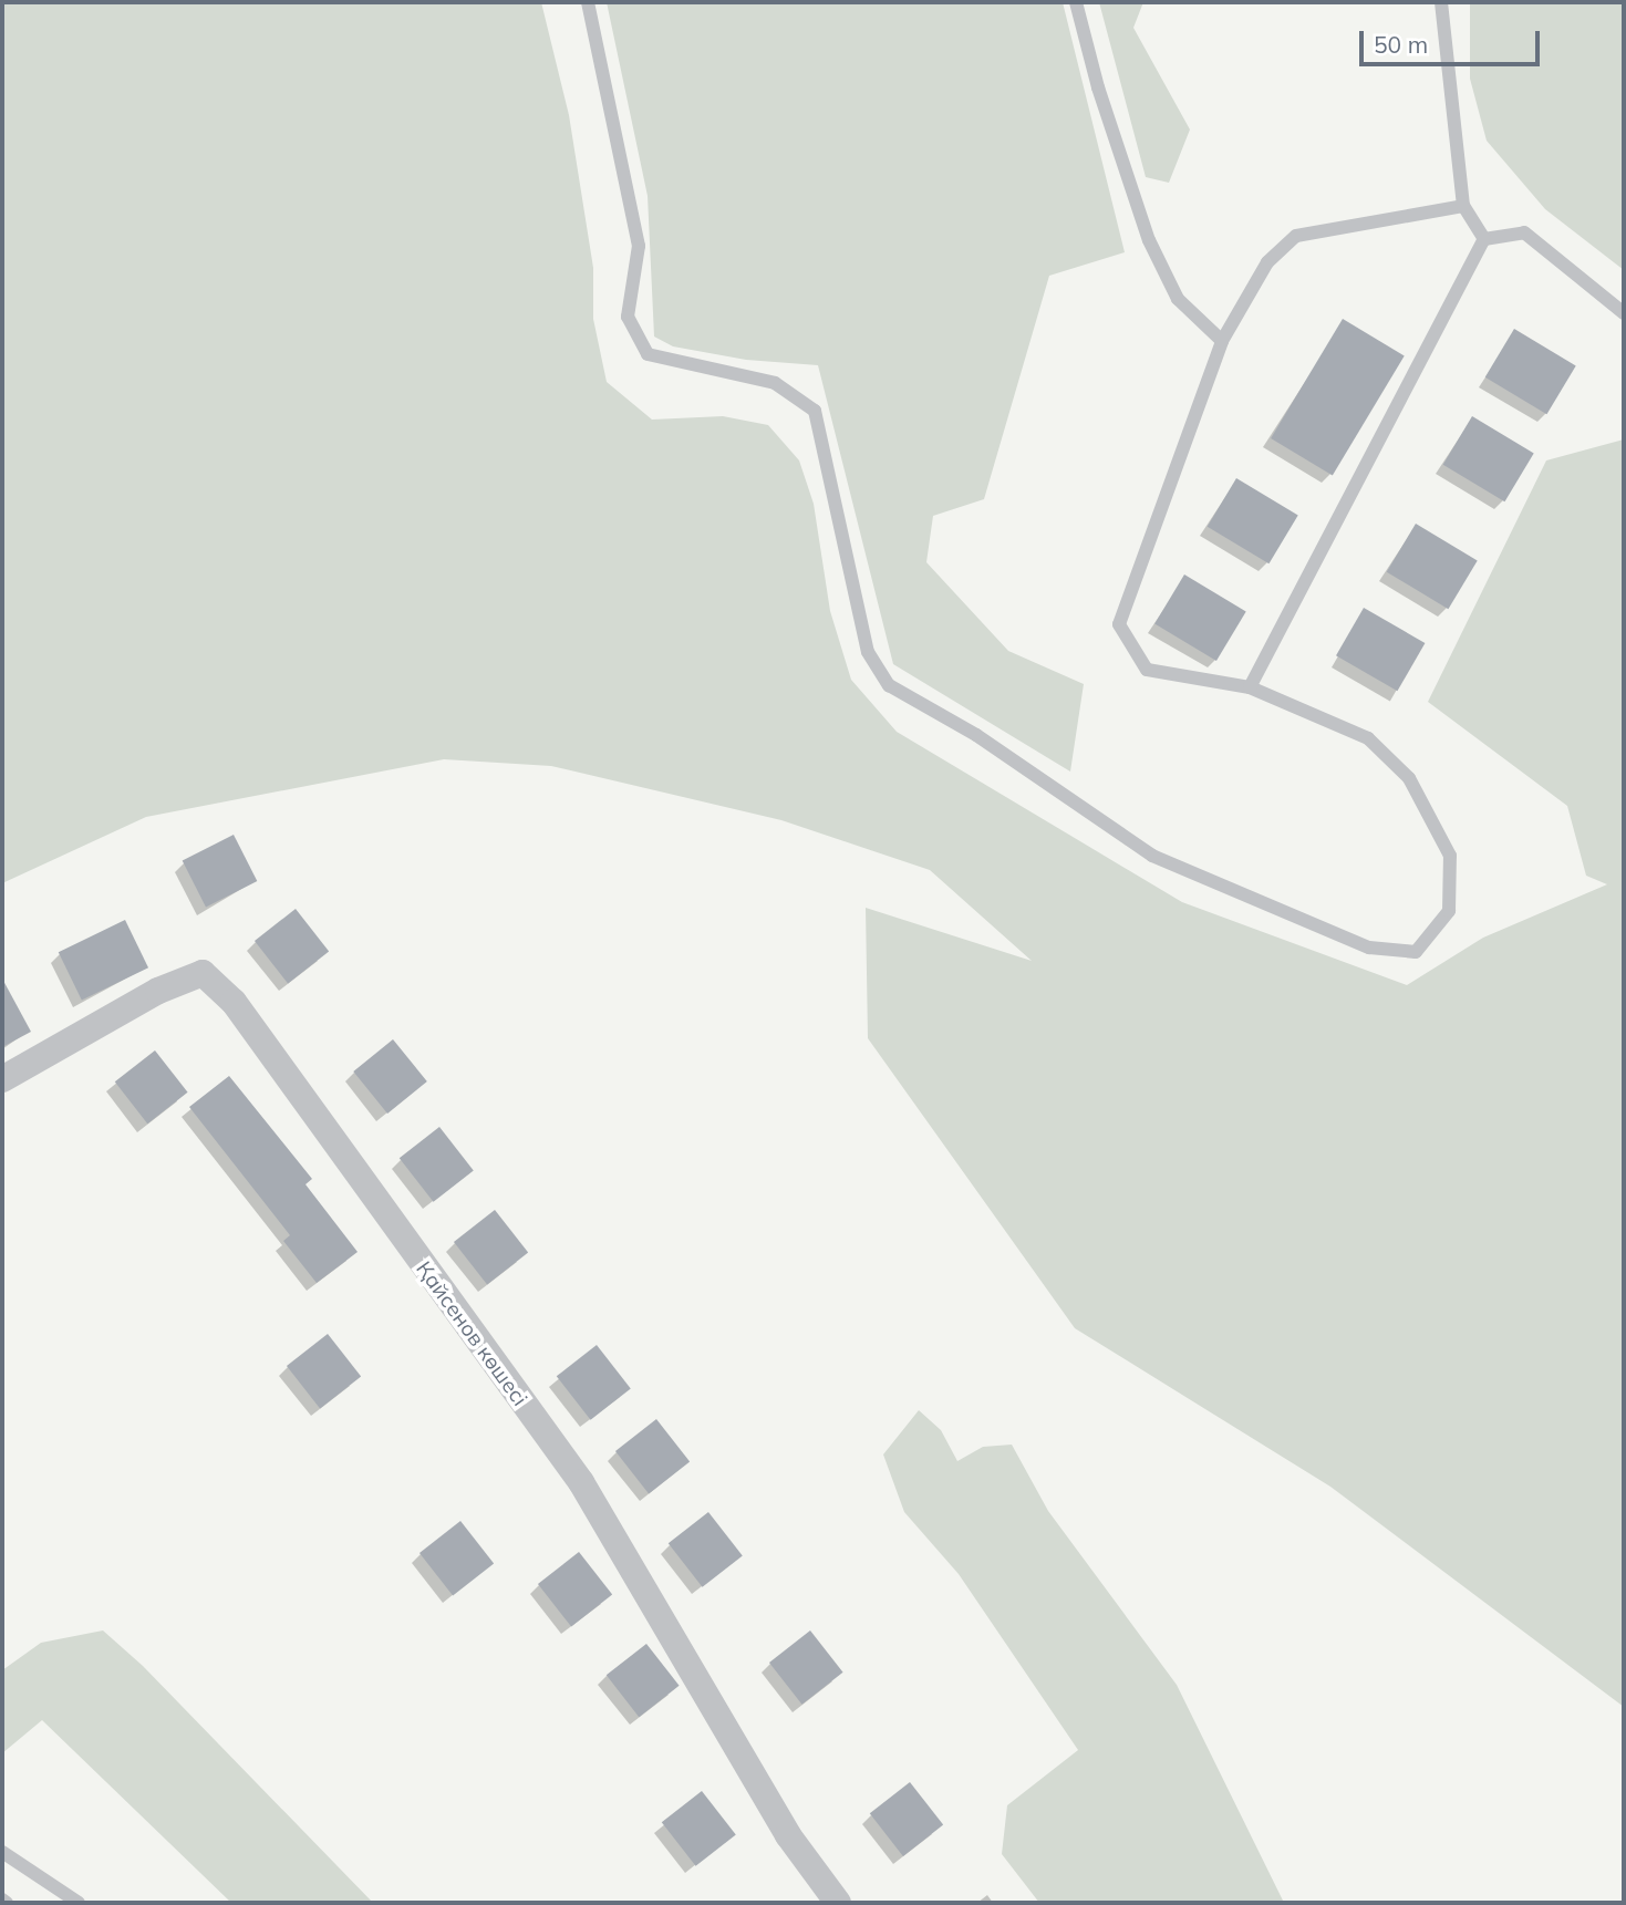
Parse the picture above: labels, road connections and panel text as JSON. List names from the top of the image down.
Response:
{
  "streets": {
    "street": ["Қайсенов көшесі"]
  },
  "scale_bar": "50 m"
}
